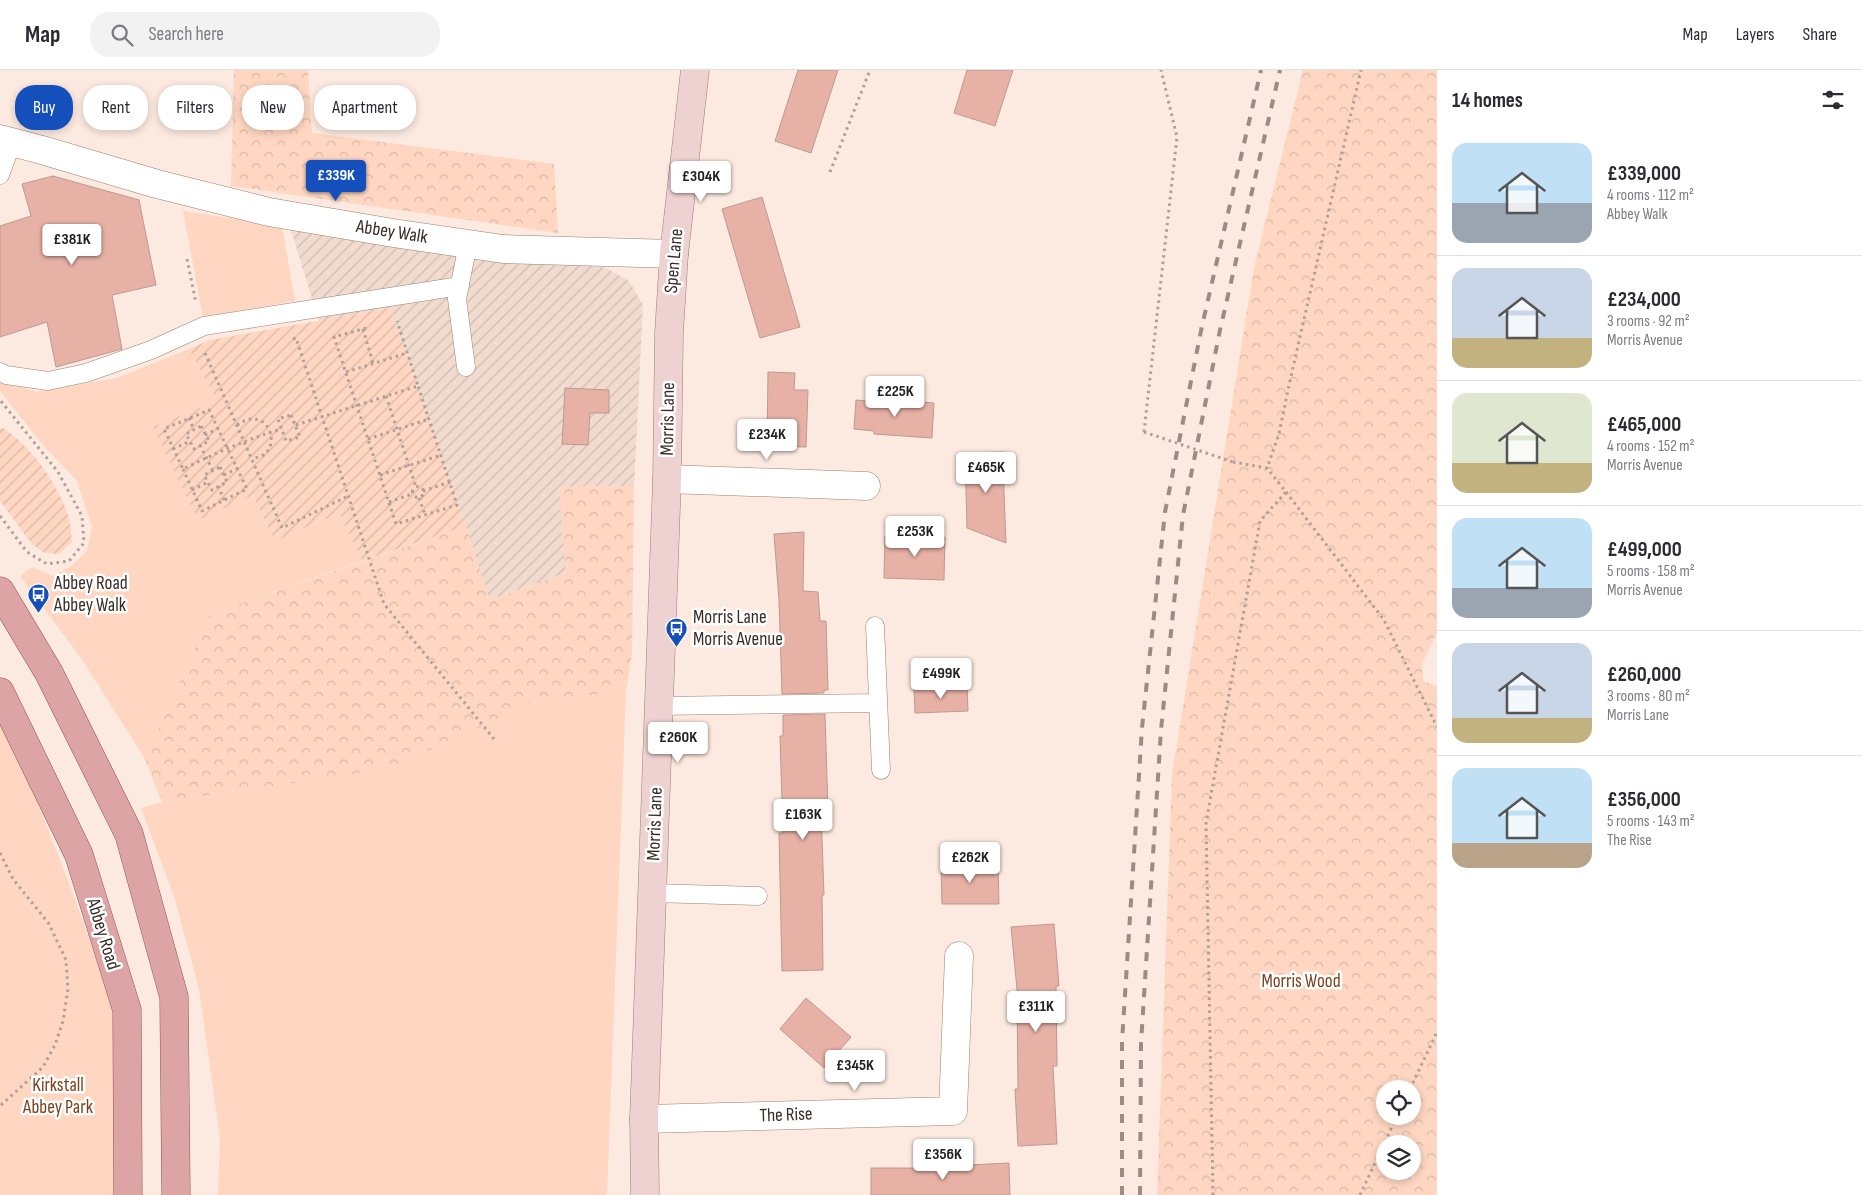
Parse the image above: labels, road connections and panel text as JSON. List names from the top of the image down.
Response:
{
  "streets": {
    "main road": ["Abbey Road"],
    "street": [
      "Abbey Walk",
      "Spen Lane",
      "Morris Lane",
      "The Rise"
    ]
  },
  "crossings": [
    ["Abbey Walk", "Spen Lane"],
    ["Spen Lane", "Morris Lane"],
    ["Morris Lane", "The Rise"]
  ],
  "parks": ["Morris Wood", "Kirkstall Abbey Park"],
  "places": {
    "bus stop": ["Abbey Road Abbey Walk", "Morris Lane Morris Avenue"]
  },
  "page": {
    "header": "Map",
    "search": "Search here",
    "nav": ["Map", "Layers", "Share"],
    "heading": "14 homes",
    "chip": [
      "Buy",
      "Rent",
      "Filters",
      "New",
      "Apartment"
    ],
    "list": [
      {
        "name": "£339,000",
        "note": "4 rooms · 112 m² · Abbey Walk"
      },
      {
        "name": "£234,000",
        "note": "3 rooms · 92 m² · Morris Avenue"
      },
      {
        "name": "£465,000",
        "note": "4 rooms · 152 m² · Morris Avenue"
      },
      {
        "name": "£499,000",
        "note": "5 rooms · 158 m² · Morris Avenue"
      },
      {
        "name": "£260,000",
        "note": "3 rooms · 80 m² · Morris Lane"
      },
      {
        "name": "£356,000",
        "note": "5 rooms · 143 m² · The Rise"
      }
    ],
    "price": [
      "£339K",
      "£304K",
      "£381K",
      "£225K",
      "£234K",
      "£465K",
      "£253K",
      "£499K",
      "£260K",
      "£163K",
      "£262K",
      "£311K",
      "£345K",
      "£356K"
    ]
  }
}
